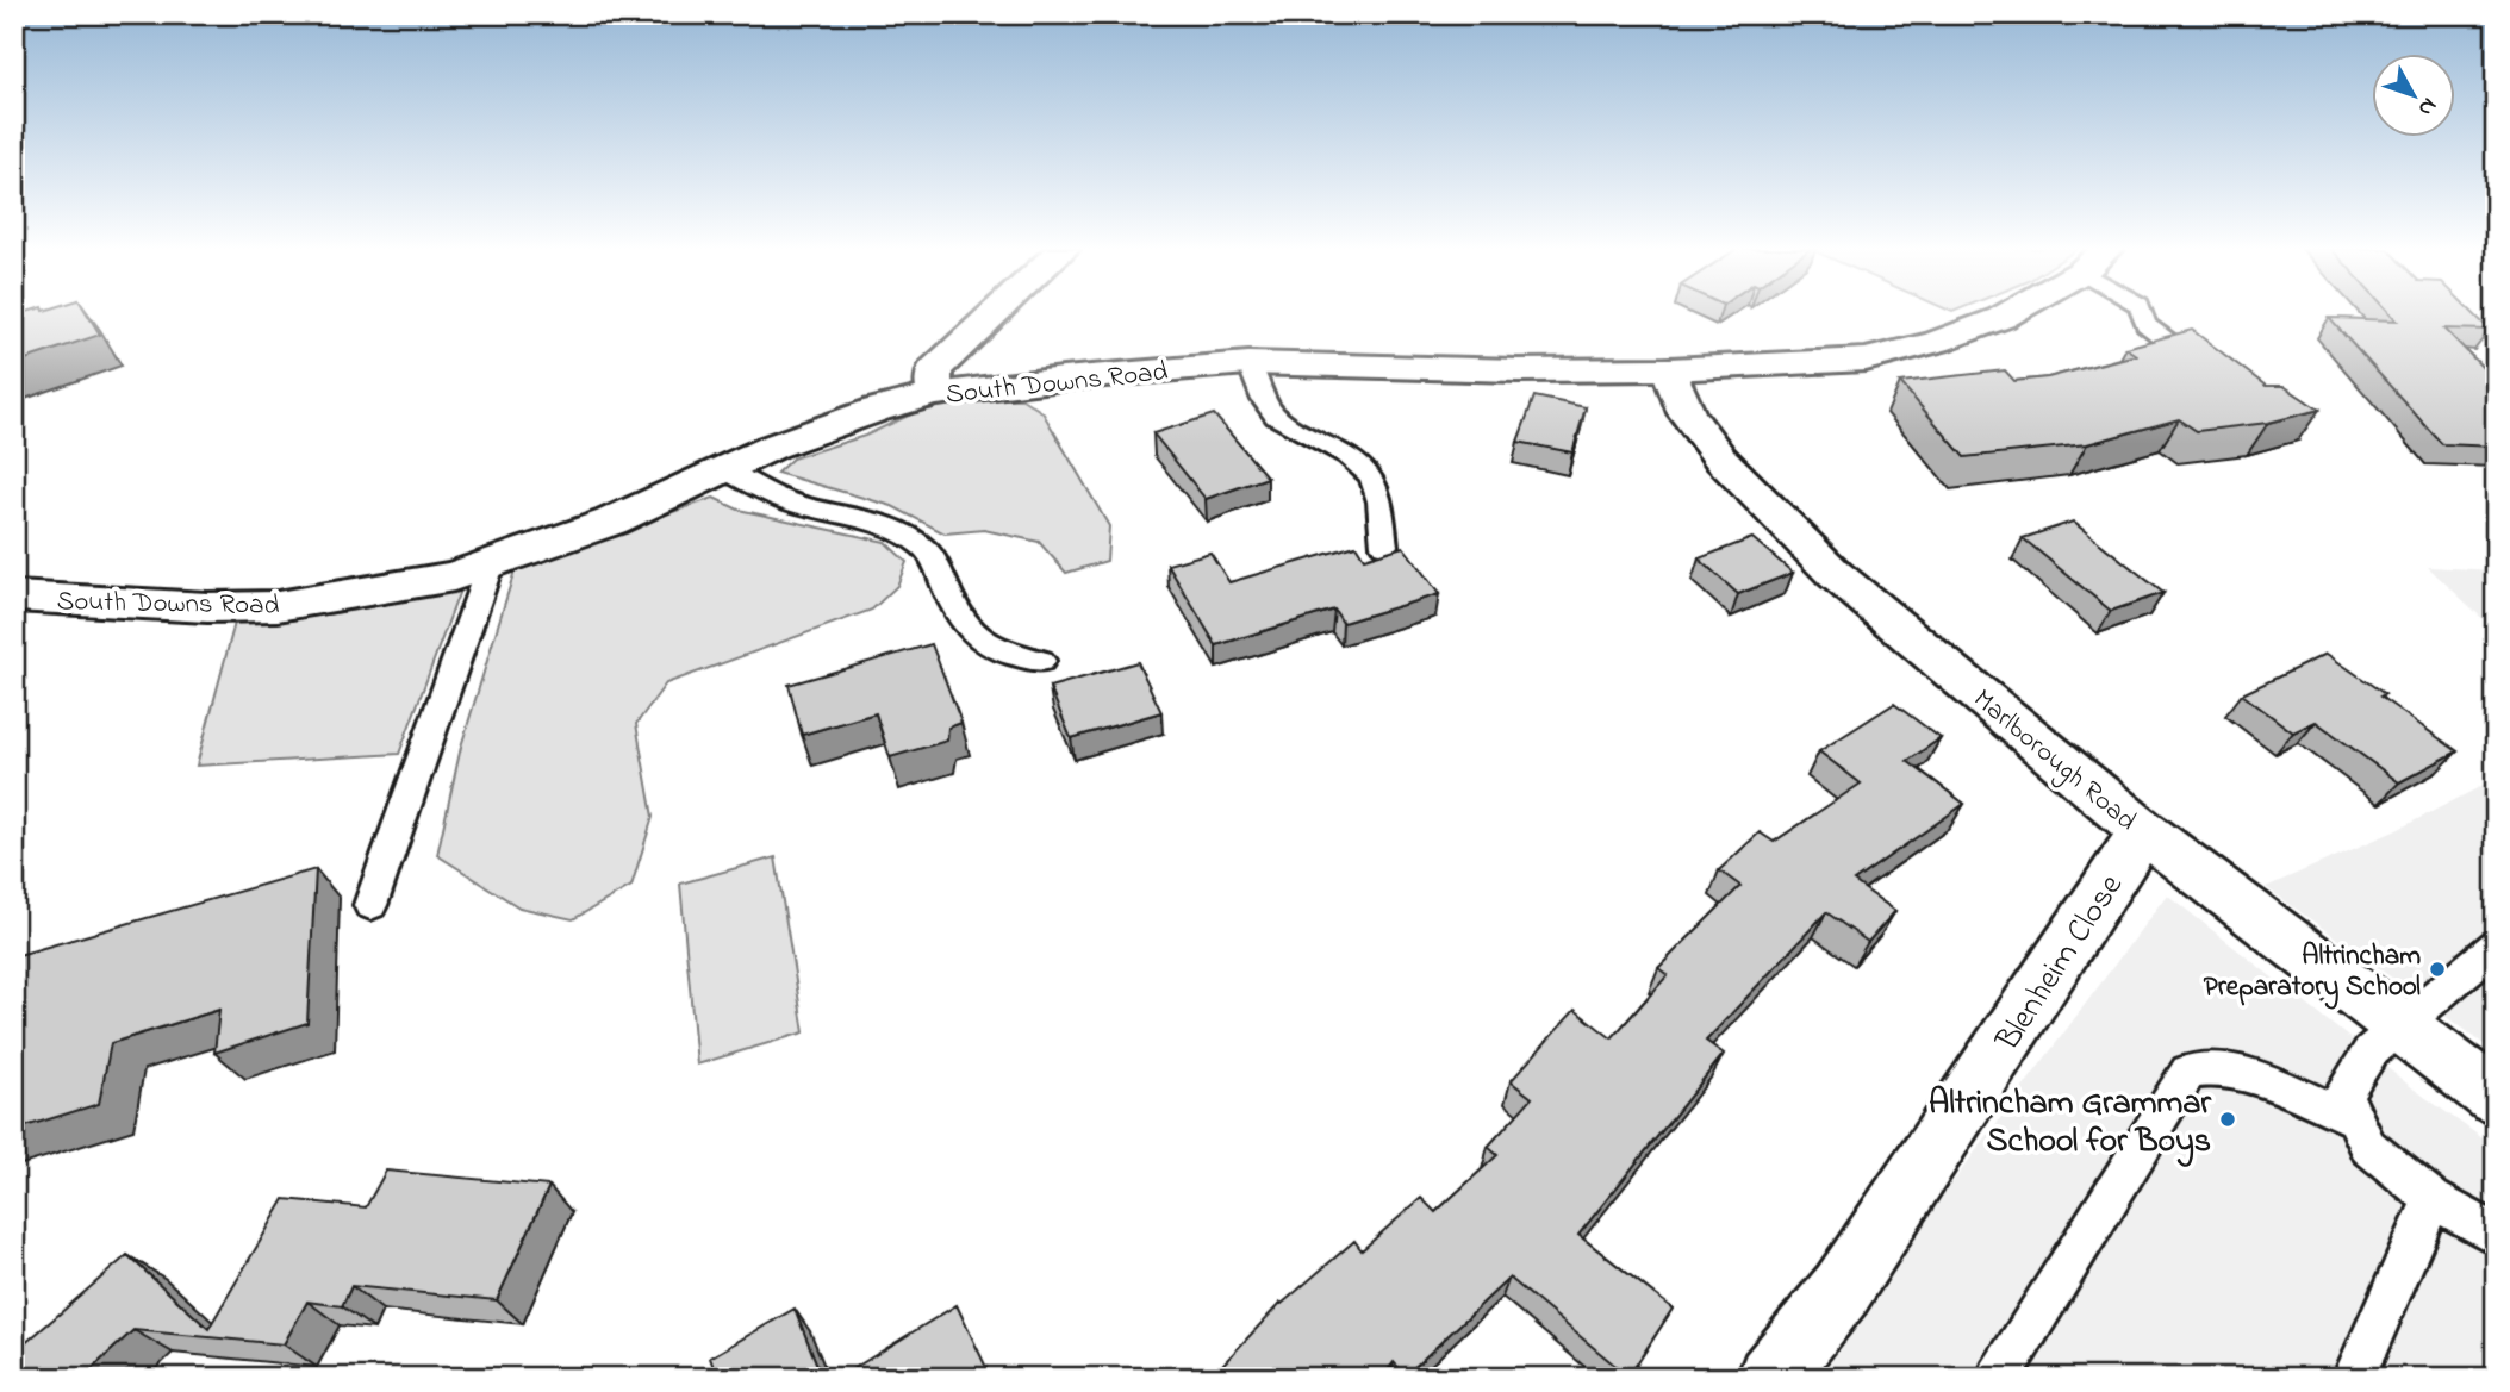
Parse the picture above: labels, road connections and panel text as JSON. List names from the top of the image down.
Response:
{
  "streets": {
    "main road": ["South Downs Road", "Marlborough Road", "Blenheim Close"]
  },
  "crossings": [
    ["South Downs Road", "Marlborough Road"],
    ["Marlborough Road", "Blenheim Close"]
  ],
  "places": ["Altrincham Preparatory School", "Altrincham Grammar School for Boys"],
  "north": "bottom right"
}
